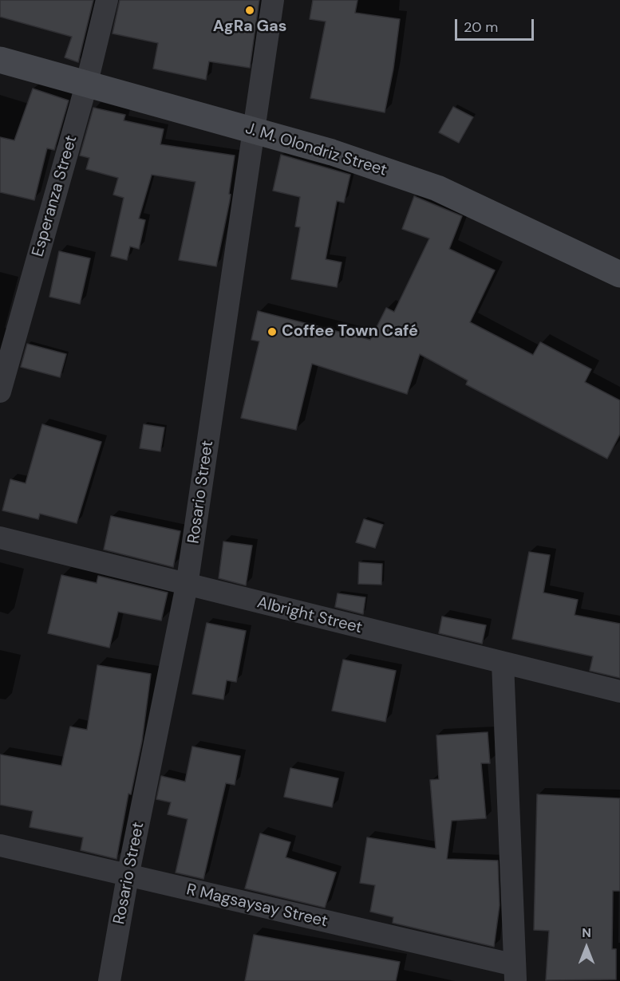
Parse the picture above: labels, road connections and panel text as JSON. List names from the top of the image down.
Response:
{
  "streets": {
    "street": [
      "J. M. Olondriz Street",
      "Esperanza Street",
      "Rosario Street",
      "Albright Street",
      "R Magsaysay Street"
    ]
  },
  "crossings": [
    ["J. M. Olondriz Street", "Esperanza Street"],
    ["J. M. Olondriz Street", "Rosario Street"],
    ["Rosario Street", "Albright Street"],
    ["Rosario Street", "R Magsaysay Street"]
  ],
  "places": ["AgRa Gas", "Coffee Town Café"],
  "scale_bar": "20 m",
  "north": "top"
}
